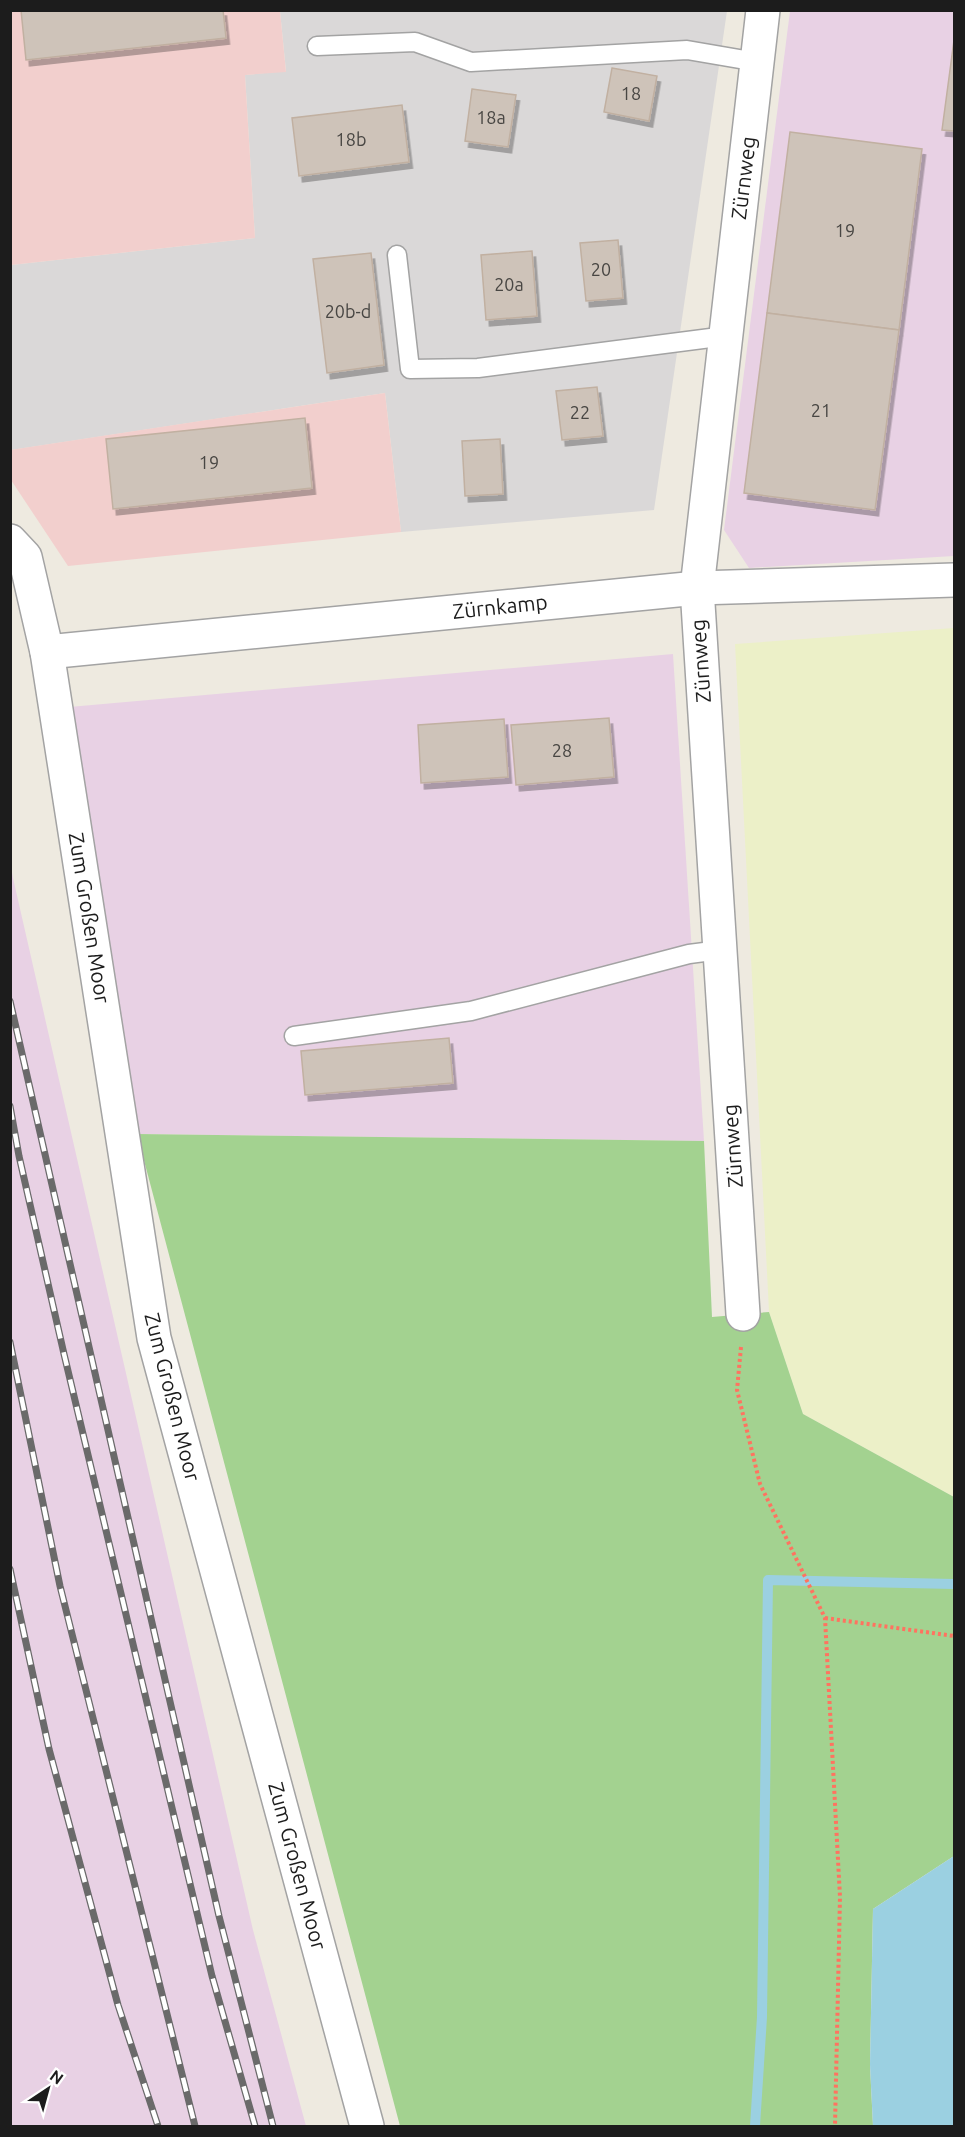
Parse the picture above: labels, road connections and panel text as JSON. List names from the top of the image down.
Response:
{
  "streets": {
    "street": ["Zürnweg", "Zürnkamp", "Zum Großen Moor"]
  },
  "crossings": [
    ["Zürnweg", "Zürnkamp"],
    ["Zürnkamp", "Zum Großen Moor"]
  ],
  "house_numbers": [
    "18",
    "18a",
    "18b",
    "19",
    "20",
    "20a",
    "20b-d",
    "21",
    "22",
    "19",
    "28"
  ],
  "north": "top right"
}
